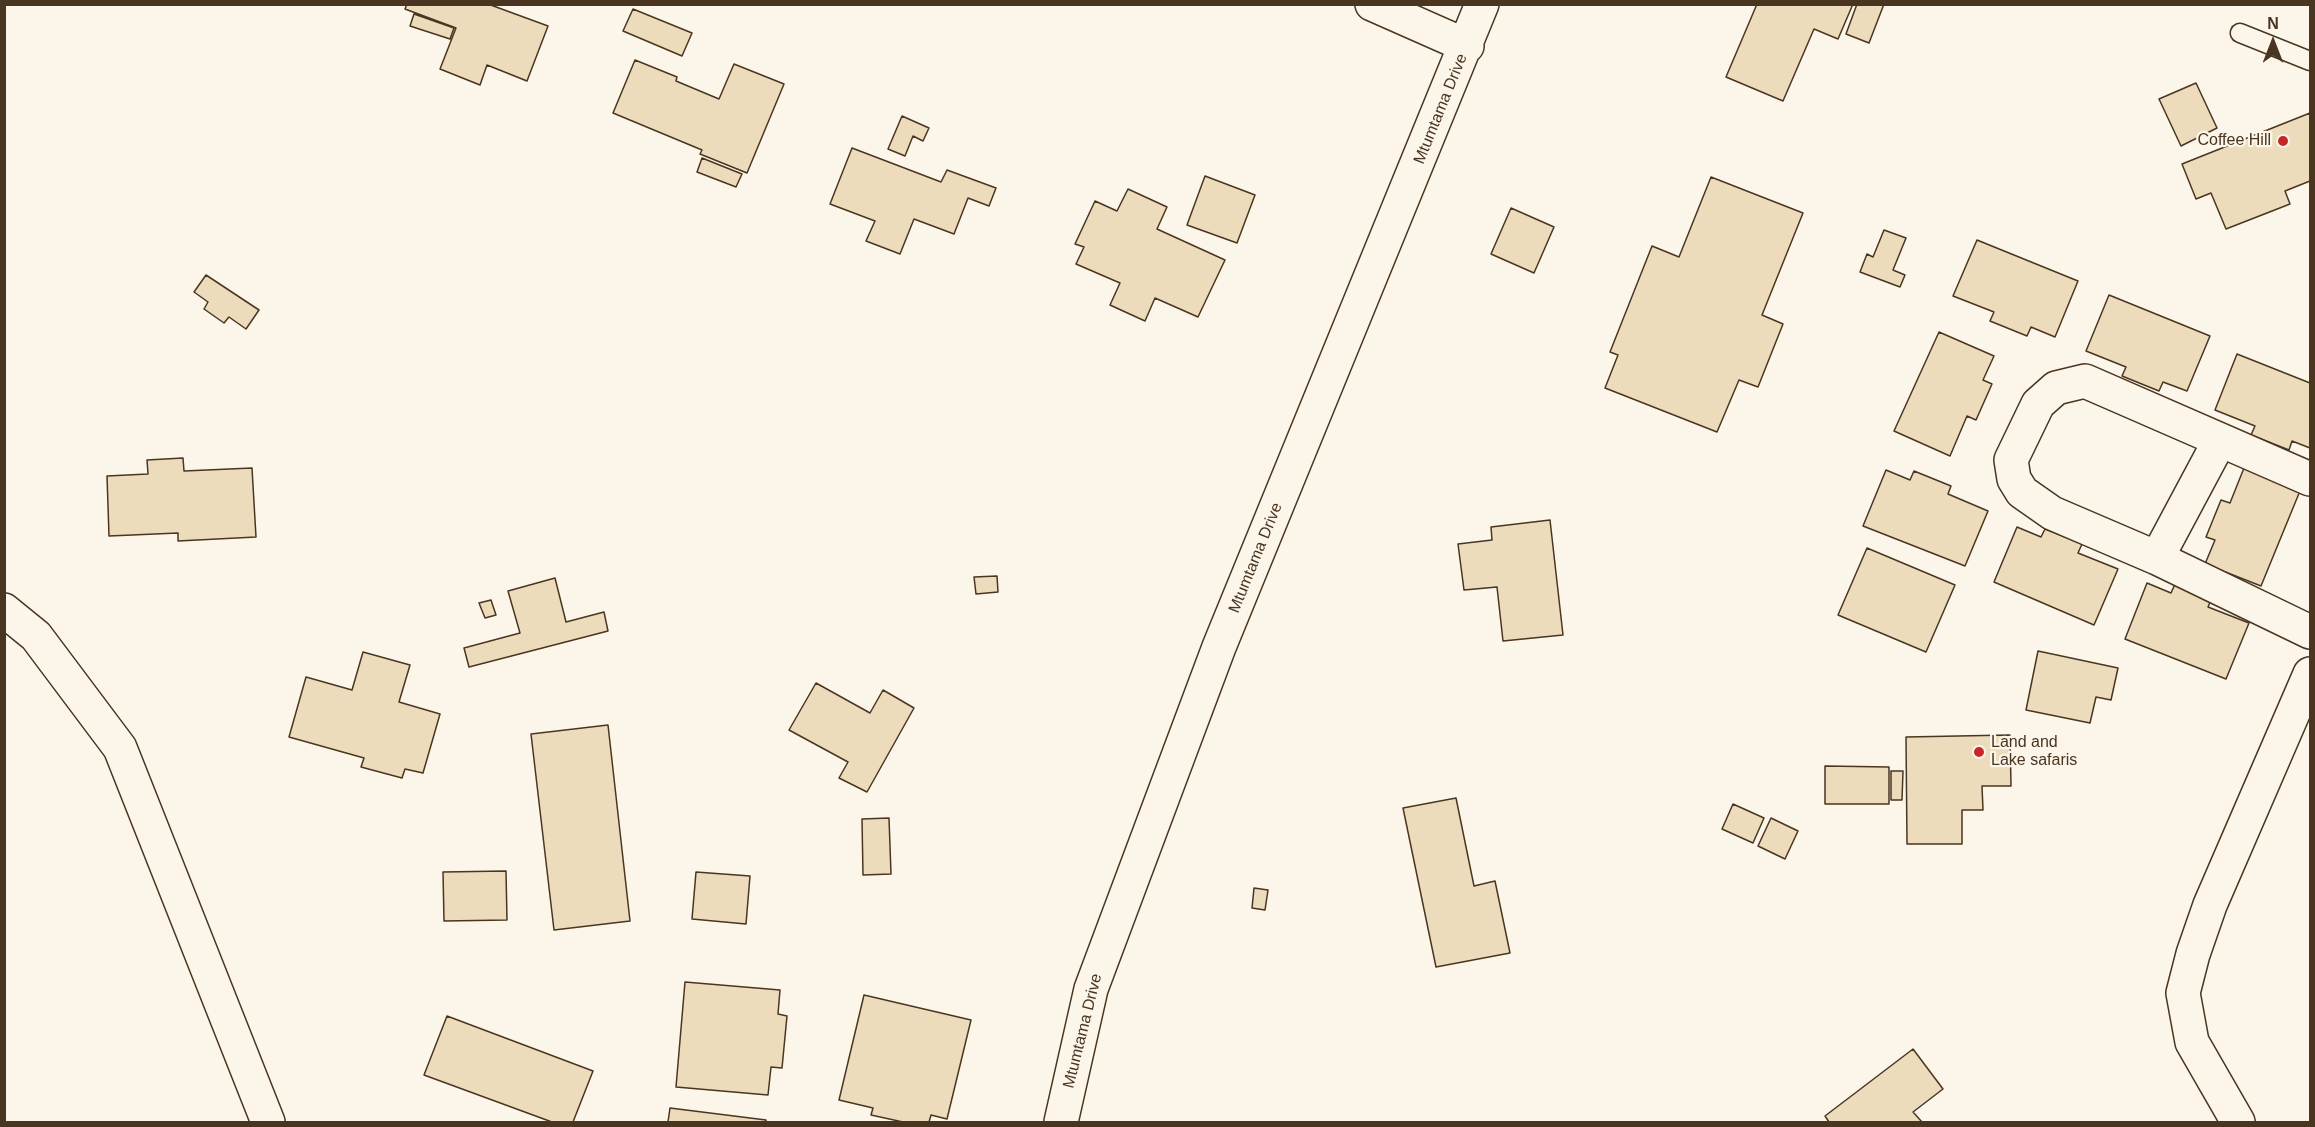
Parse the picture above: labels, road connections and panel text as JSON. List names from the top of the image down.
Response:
{
  "streets": {
    "street": ["Mtumtama Drive"]
  },
  "places": ["Coffee Hill", "Land and Lake safaris"],
  "north": "top"
}
